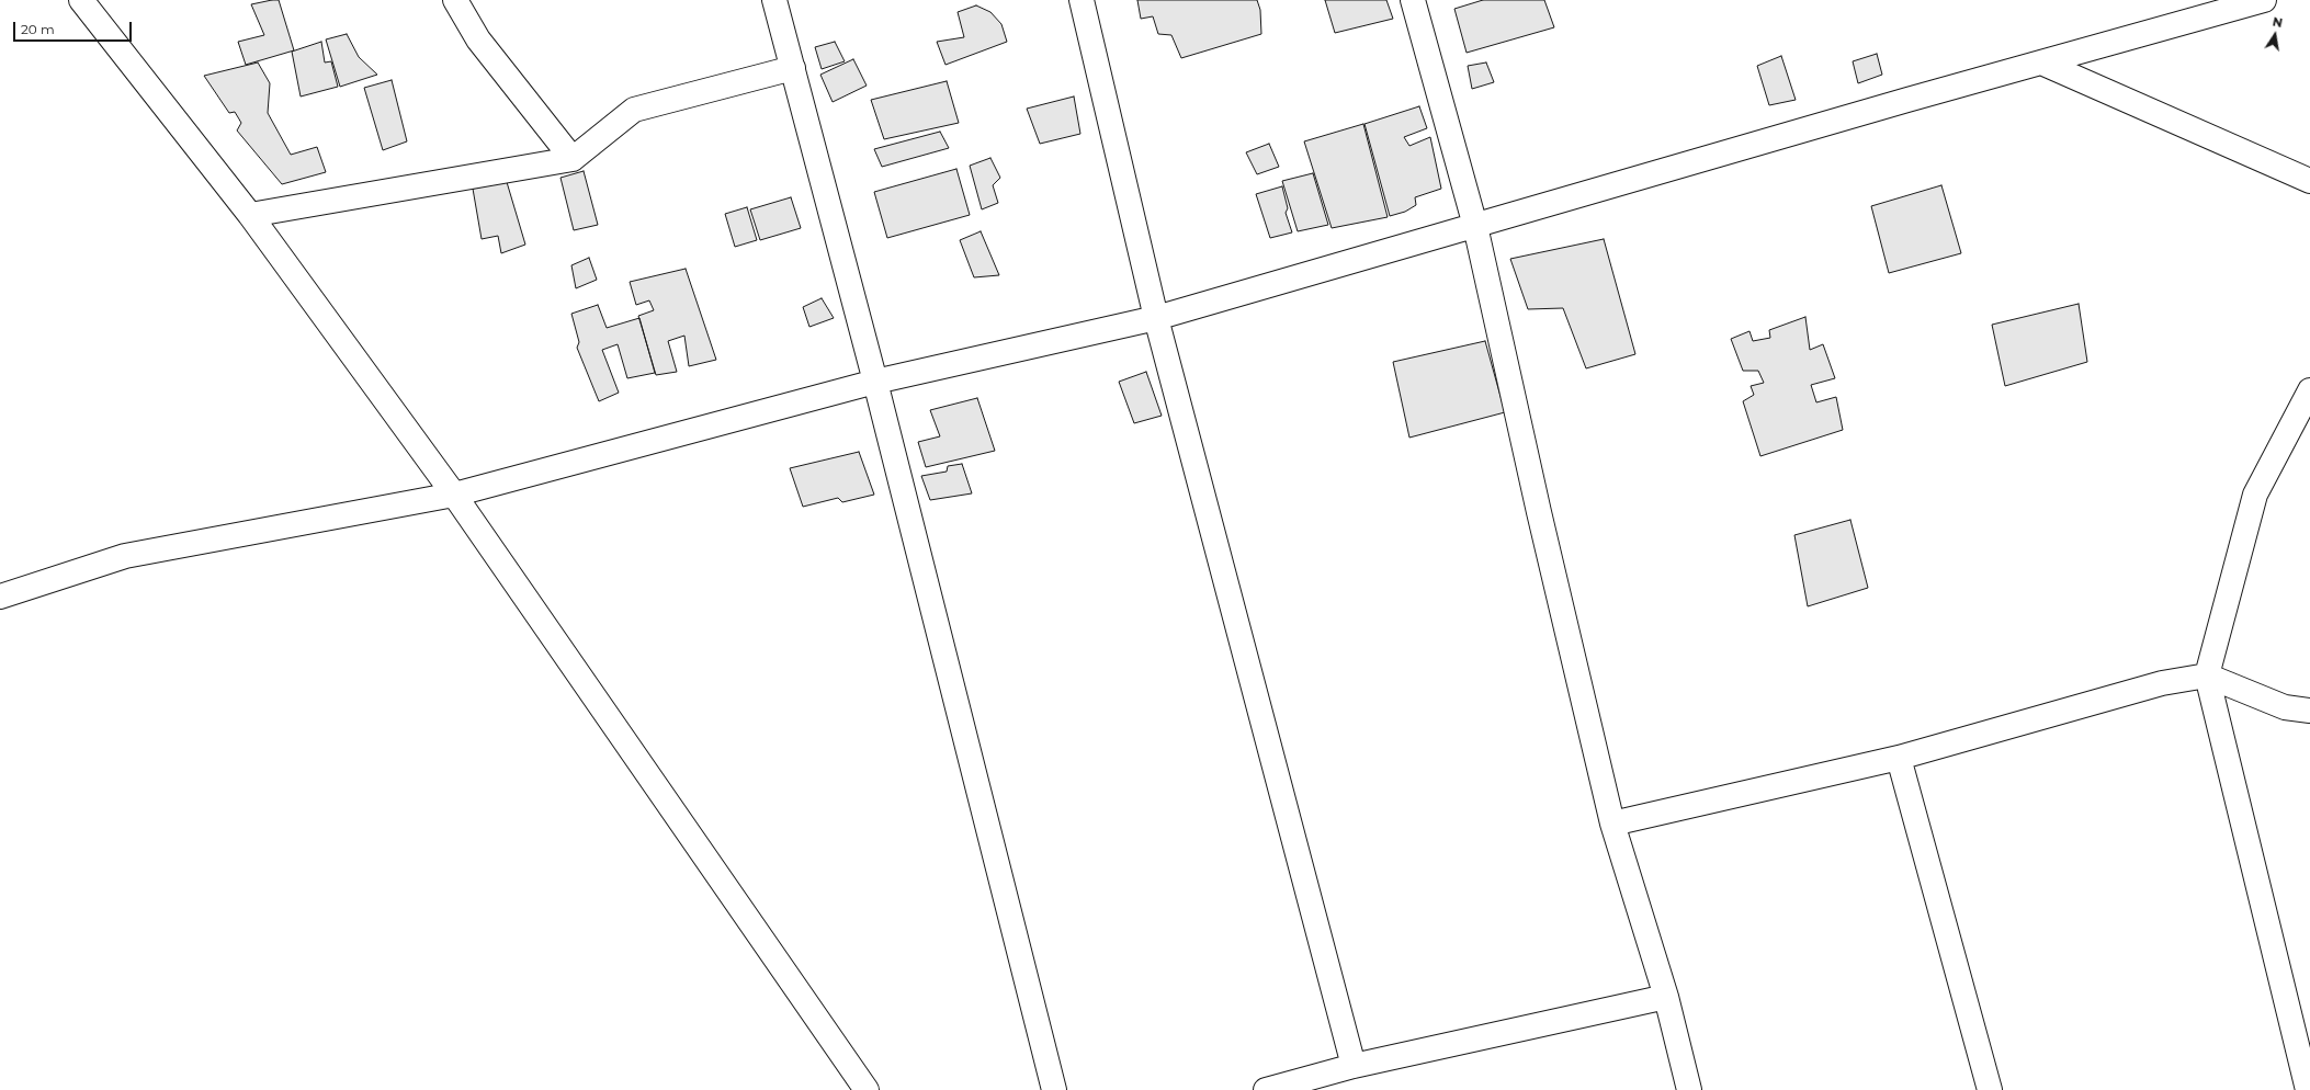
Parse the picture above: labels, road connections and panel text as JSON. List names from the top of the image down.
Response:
{
  "scale_bar": "20 m",
  "north": "top"
}
